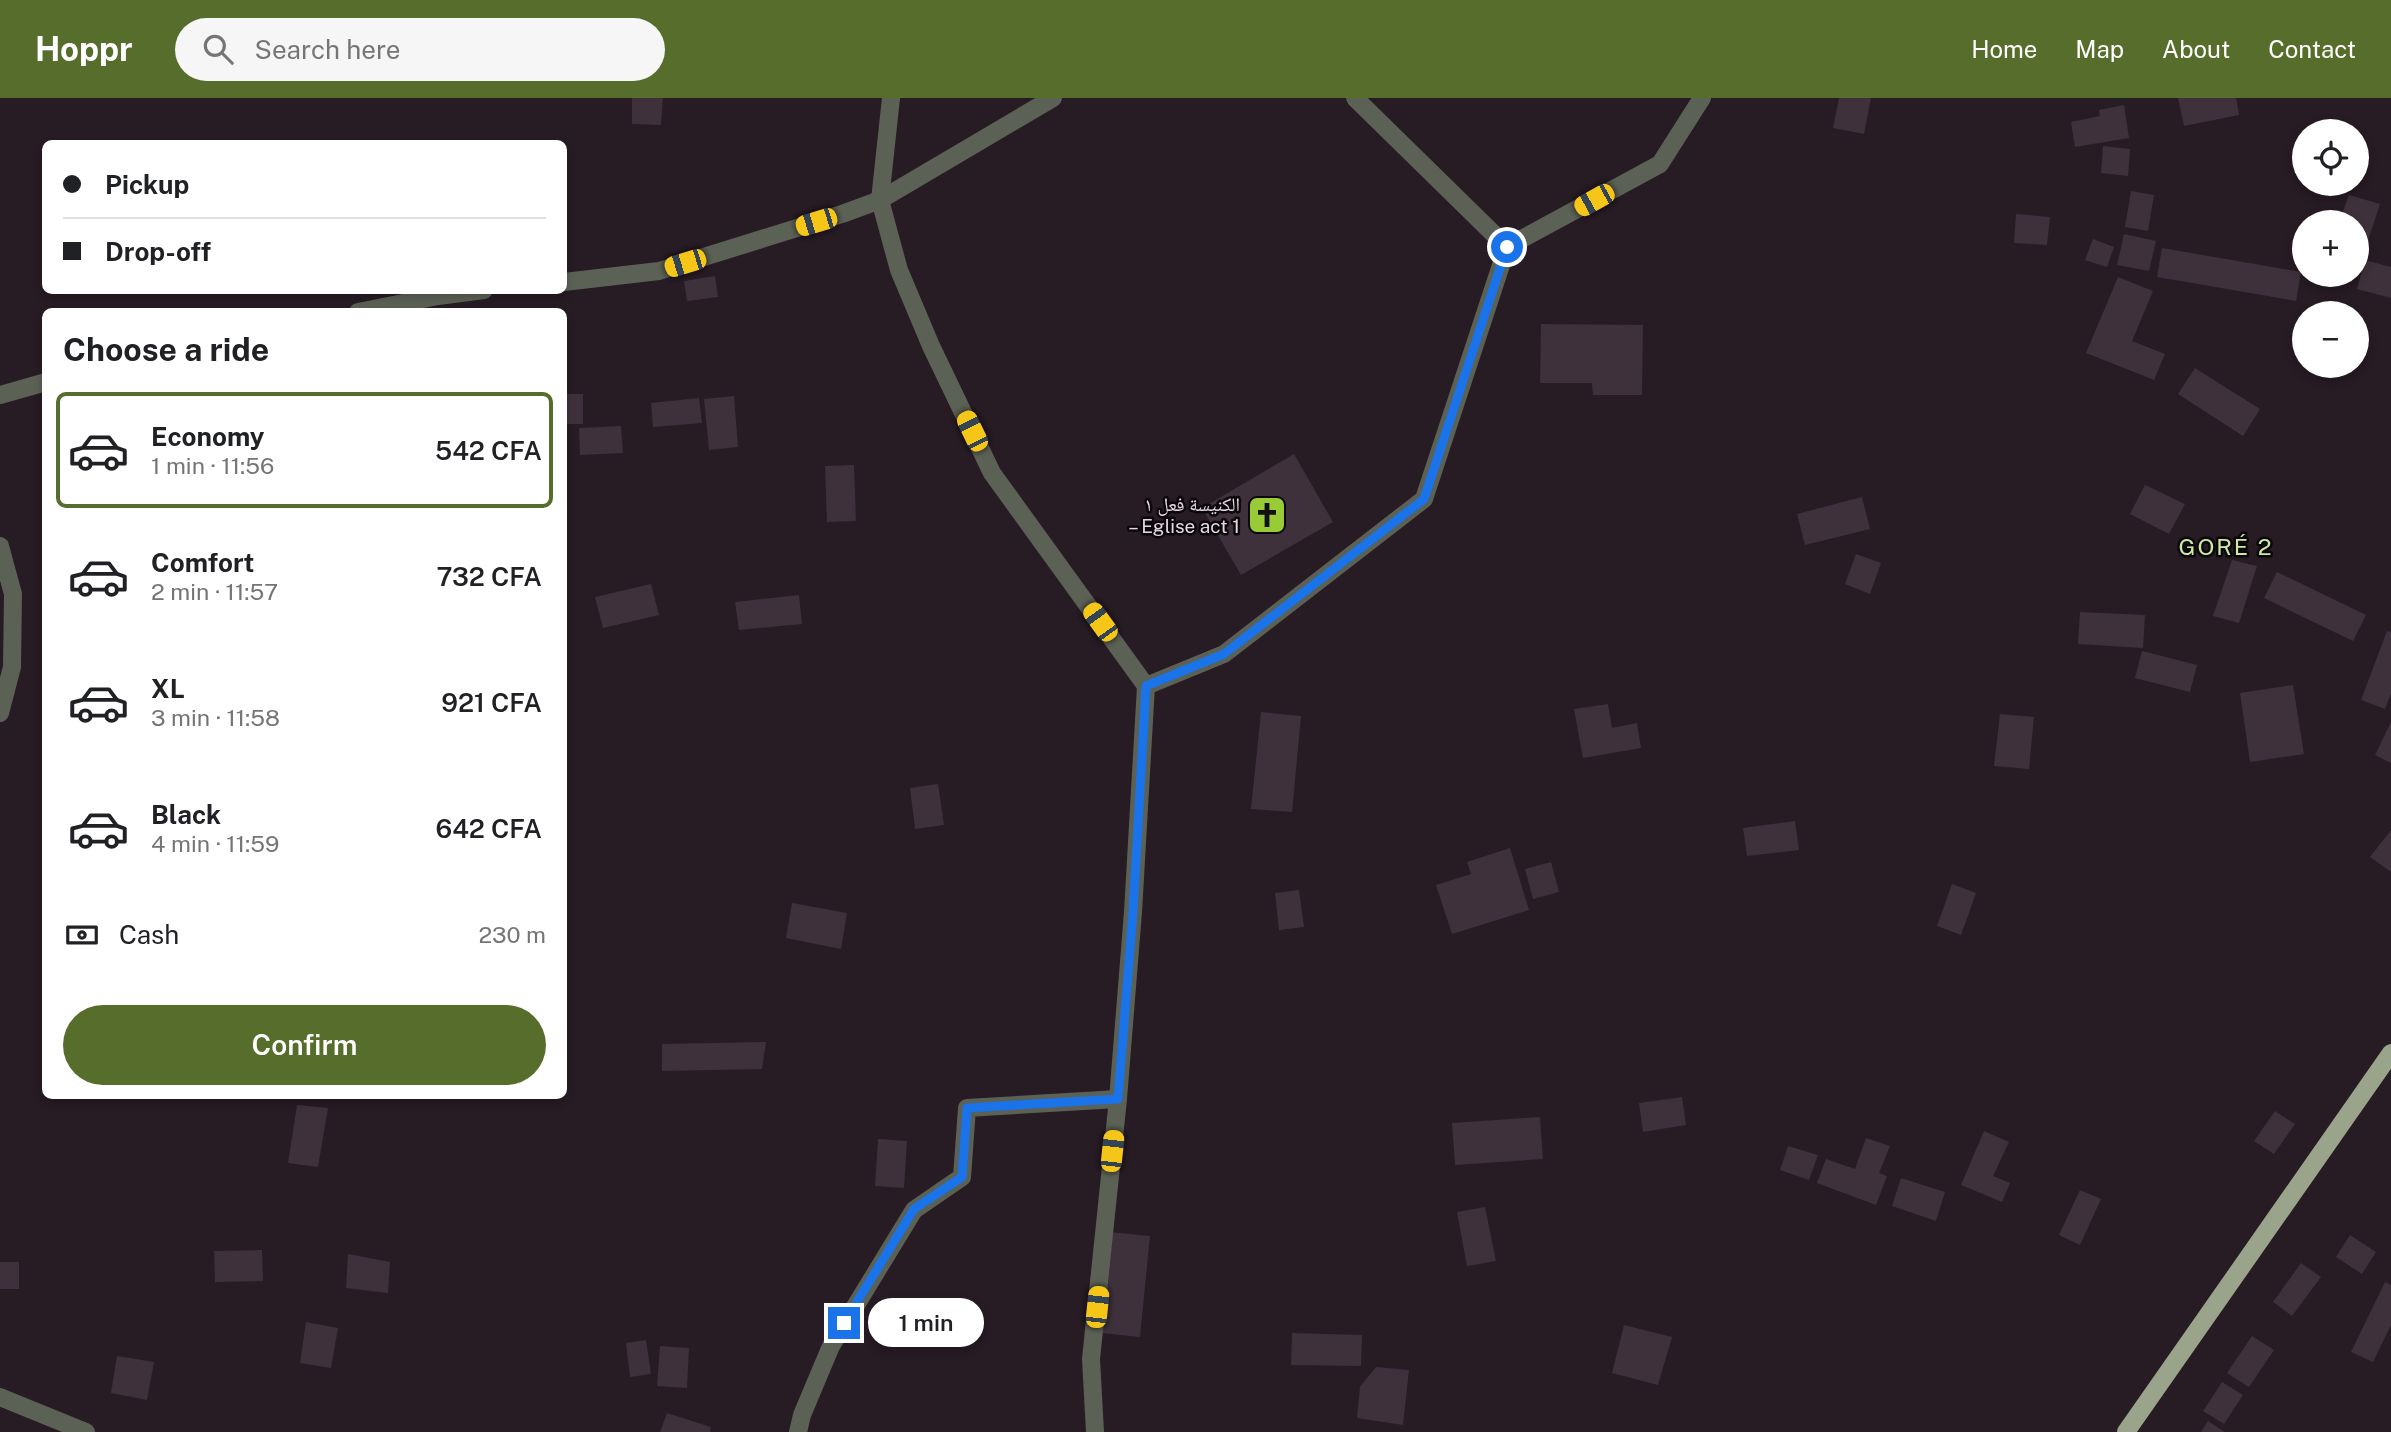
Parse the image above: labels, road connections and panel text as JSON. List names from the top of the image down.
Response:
{
  "districts": ["GORÉ 2"],
  "places": {
    "church": ["الكنيسة فعل ۱ – Eglise act 1"]
  },
  "page": {
    "header": "Hoppr",
    "search": "Search here",
    "nav": [
      "Home",
      "Map",
      "About",
      "Contact"
    ],
    "map_buttons": ["+", "−"],
    "banner": ["Pickup", "Drop-off"],
    "heading": "Choose a ride",
    "list": [
      {
        "name": "Economy",
        "note": "1 min · 11:56",
        "value": "542 CFA"
      },
      {
        "name": "Comfort",
        "note": "2 min · 11:57",
        "value": "732 CFA"
      },
      {
        "name": "XL",
        "note": "3 min · 11:58",
        "value": "921 CFA"
      },
      {
        "name": "Black",
        "note": "4 min · 11:59",
        "value": "642 CFA"
      }
    ],
    "pay": ["Cash", "230 m"],
    "buttons": "Confirm",
    "bubble": "1 min"
  }
}
